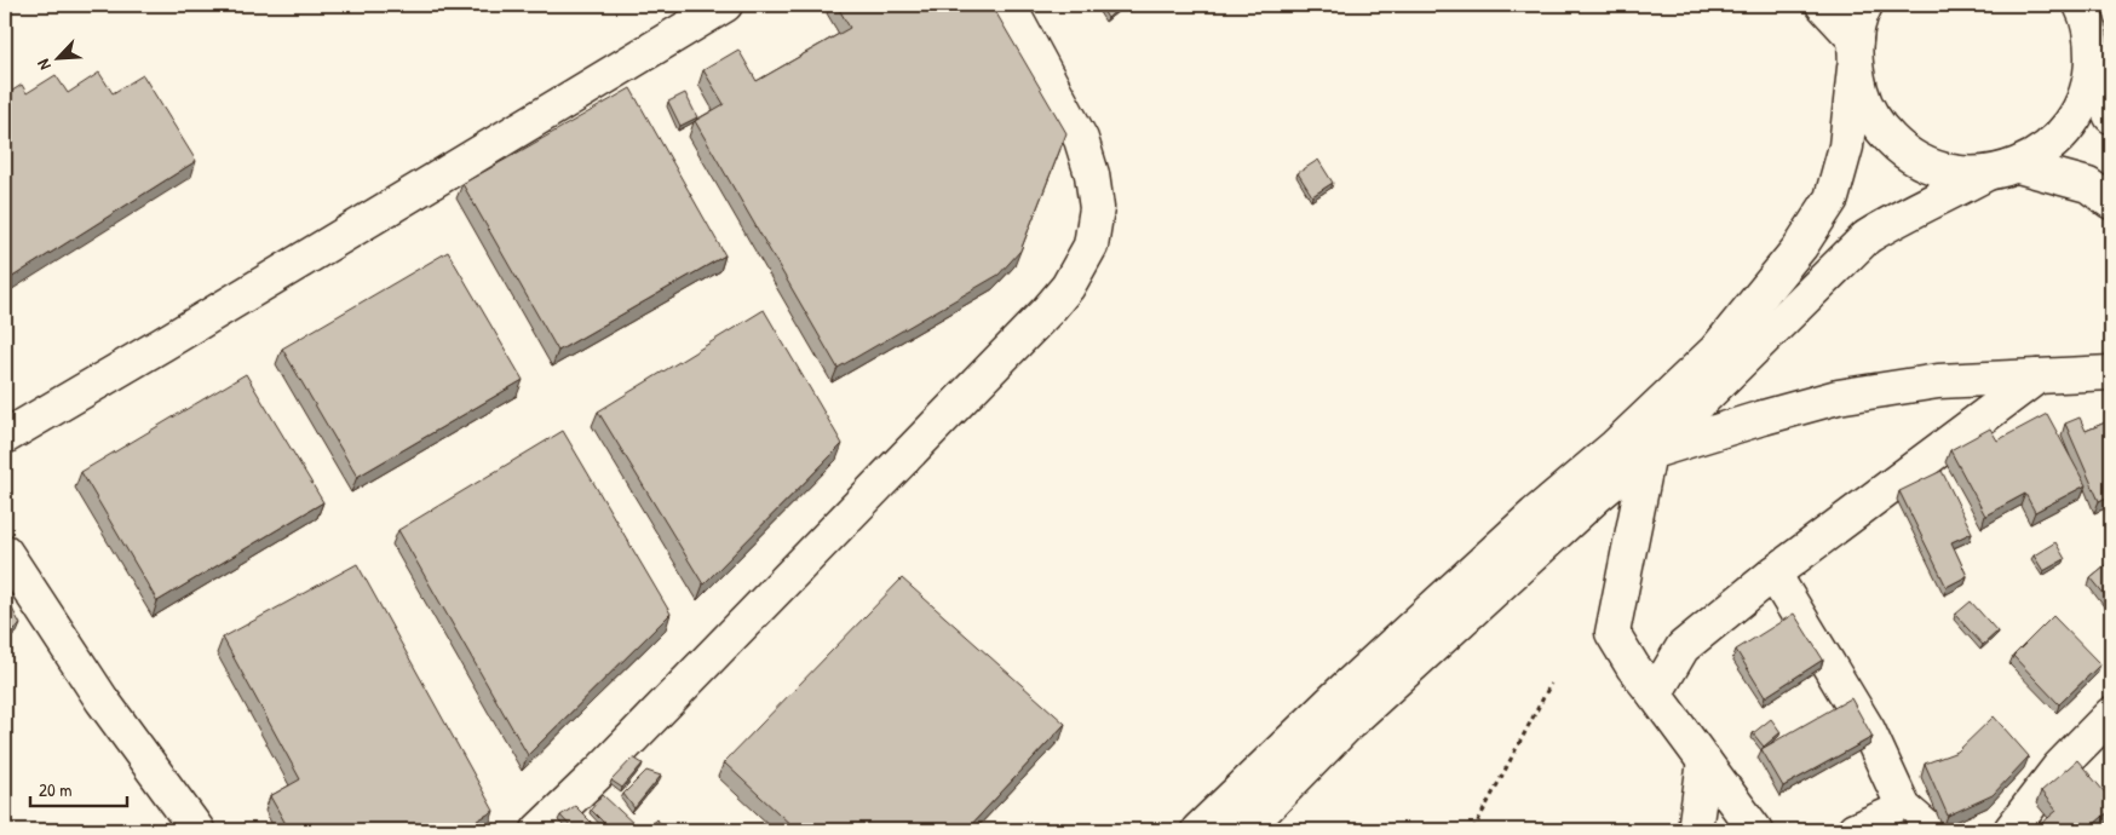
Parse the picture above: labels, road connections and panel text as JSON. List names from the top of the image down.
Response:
{
  "scale_bar": "20 m",
  "north": "bottom left"
}
